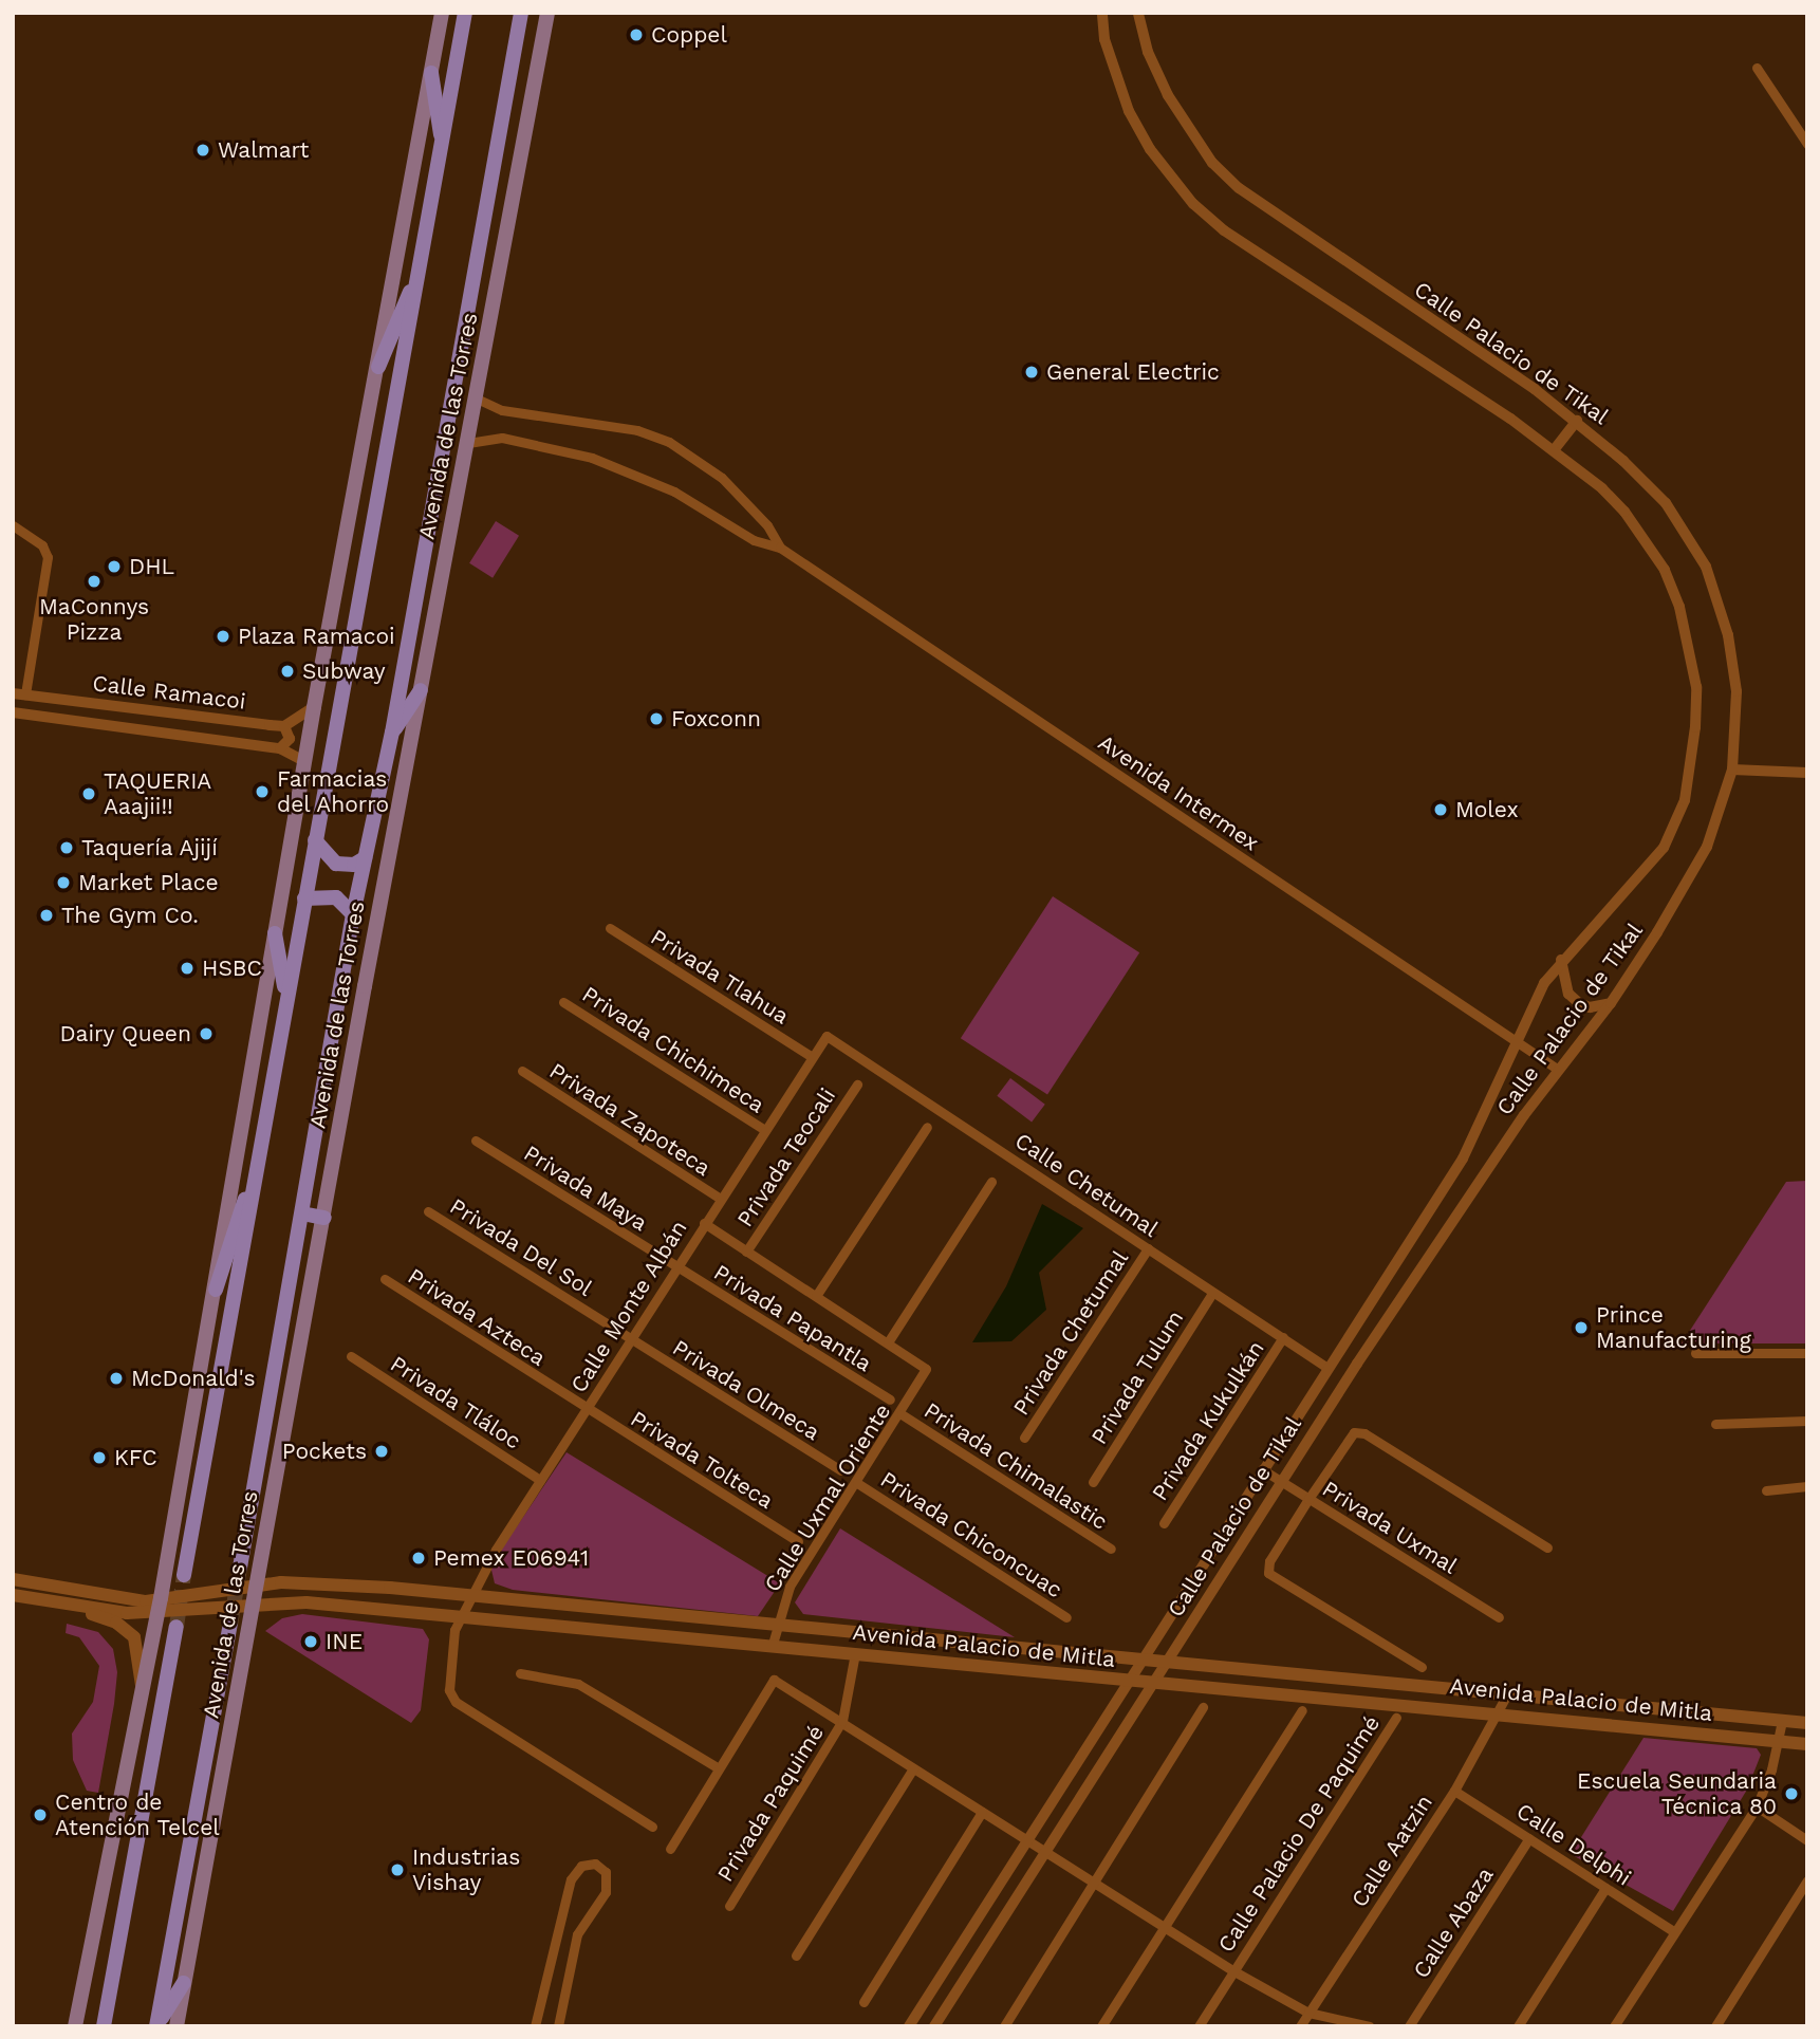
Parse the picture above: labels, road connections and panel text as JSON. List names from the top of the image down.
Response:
{
  "streets": {
    "highway": ["Avenida de las Torres"],
    "main road": ["Avenida Palacio de Mitla"],
    "street": [
      "Calle Palacio de Tikal",
      "Calle Ramacoi",
      "Avenida Intermex",
      "Privada Tlahua",
      "Privada Chichimeca",
      "Privada Zapoteca",
      "Privada Teocali",
      "Calle Chetumal",
      "Privada Maya",
      "Privada Del Sol",
      "Calle Monte Albán",
      "Privada Azteca",
      "Privada Papantla",
      "Privada Chetumal",
      "Privada Tulum",
      "Privada Olmeca",
      "Privada Tláloc",
      "Privada Kukulkán",
      "Privada Tolteca",
      "Privada Chimalastic",
      "Calle Uxmal Oriente",
      "Privada Uxmal",
      "Privada Chiconcuac",
      "Privada Paquimé",
      "Calle Palacio De Paquimé",
      "Calle Delphi",
      "Calle Aatzin",
      "Calle Abaza"
    ]
  },
  "crossings": [
    ["Calle Palacio de Tikal", "Avenida Intermex"],
    ["Calle Palacio de Tikal", "Calle Chetumal"],
    ["Calle Palacio de Tikal", "Privada Uxmal"],
    ["Calle Palacio de Tikal", "Avenida Palacio de Mitla"],
    ["Calle Palacio de Tikal", "Calle Palacio De Paquimé"],
    ["Avenida de las Torres", "Avenida Intermex"],
    ["Avenida de las Torres", "Avenida Palacio de Mitla"],
    ["Privada Tlahua", "Calle Monte Albán"],
    ["Privada Chichimeca", "Calle Monte Albán"],
    ["Privada Zapoteca", "Calle Monte Albán"],
    ["Calle Chetumal", "Calle Monte Albán"],
    ["Calle Chetumal", "Privada Chetumal"],
    ["Calle Chetumal", "Privada Tulum"],
    ["Calle Chetumal", "Privada Kukulkán"],
    ["Privada Maya", "Calle Monte Albán"],
    ["Privada Maya", "Privada Papantla"],
    ["Privada Del Sol", "Calle Monte Albán"],
    ["Privada Del Sol", "Privada Olmeca"],
    ["Calle Monte Albán", "Privada Azteca"],
    ["Calle Monte Albán", "Privada Papantla"],
    ["Calle Monte Albán", "Privada Olmeca"],
    ["Calle Monte Albán", "Privada Tláloc"],
    ["Calle Monte Albán", "Privada Tolteca"],
    ["Calle Monte Albán", "Avenida Palacio de Mitla"],
    ["Privada Azteca", "Privada Tolteca"],
    ["Privada Chimalastic", "Calle Uxmal Oriente"],
    ["Calle Uxmal Oriente", "Privada Chiconcuac"],
    ["Calle Uxmal Oriente", "Avenida Palacio de Mitla"],
    ["Avenida Palacio de Mitla", "Calle Aatzin"],
    ["Privada Paquimé", "Calle Palacio De Paquimé"],
    ["Calle Palacio De Paquimé", "Calle Aatzin"],
    ["Calle Delphi", "Calle Aatzin"],
    ["Calle Delphi", "Calle Abaza"]
  ],
  "places": [
    "Coppel",
    "Walmart",
    "General Electric",
    "DHL",
    "MaConnys Pizza",
    "Plaza Ramacoi",
    "Subway",
    "Foxconn",
    "Farmacias del Ahorro",
    "TAQUERIA Aaajii!!",
    "Molex",
    "Taquería Ajijí",
    "Market Place",
    "The Gym Co.",
    "HSBC",
    "Dairy Queen",
    "Prince Manufacturing",
    "McDonald's",
    "Pockets",
    "KFC",
    "Pemex E06941",
    "INE",
    "Escuela Seundaria Técnica 80",
    "Centro de Atención Telcel",
    "Industrias Vishay"
  ]
}
